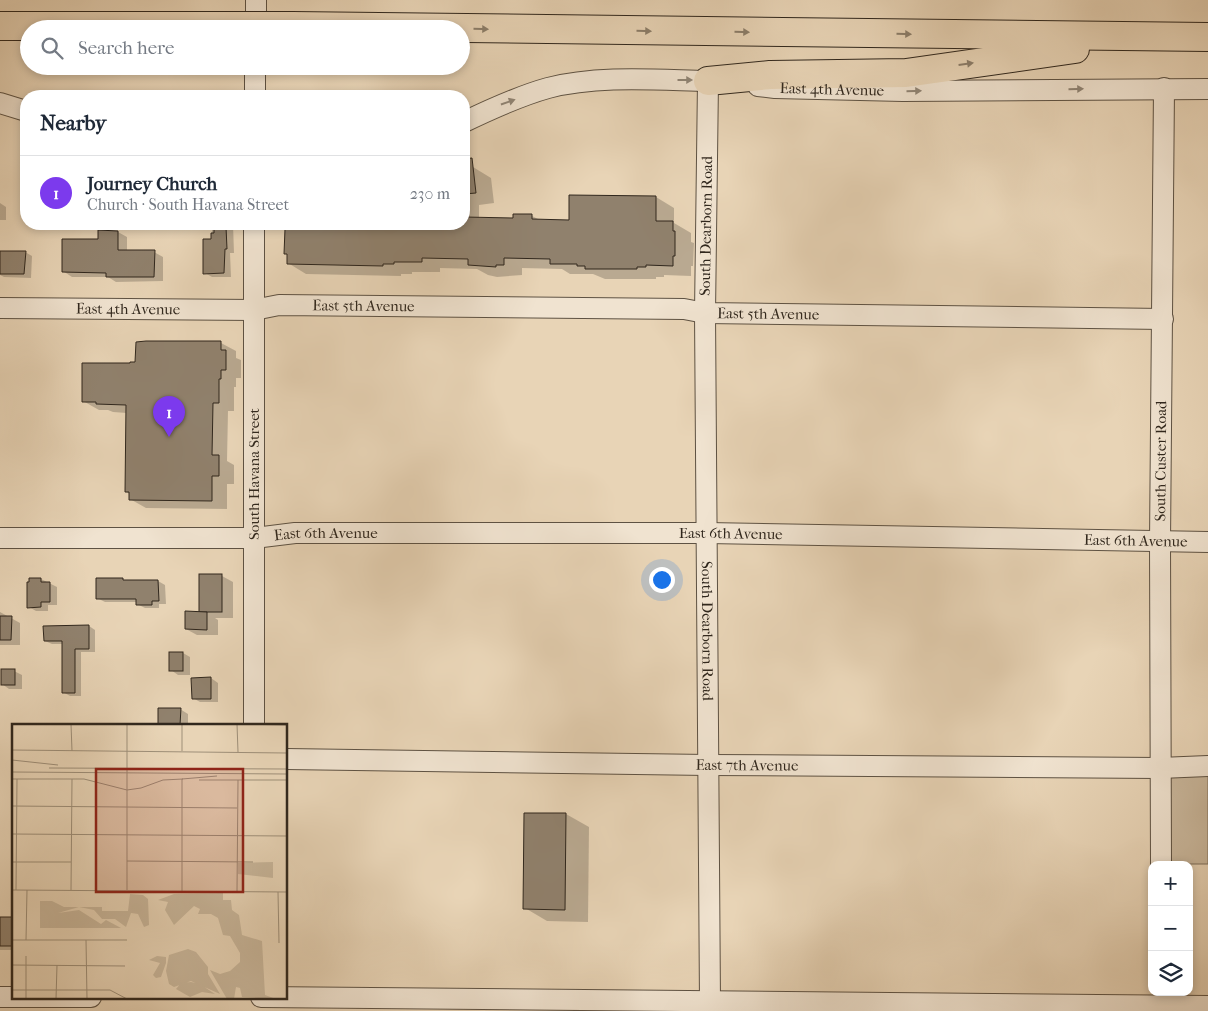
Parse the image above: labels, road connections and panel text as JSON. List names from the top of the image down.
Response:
{
  "streets": {
    "street": [
      "East 4th Avenue",
      "South Dearborn Road",
      "East 5th Avenue",
      "South Custer Road",
      "South Havana Street",
      "East 6th Avenue",
      "East 7th Avenue"
    ]
  },
  "crossings": [
    ["East 4th Avenue", "South Dearborn Road"],
    ["East 4th Avenue", "East 5th Avenue"],
    ["East 4th Avenue", "South Custer Road"],
    ["East 4th Avenue", "South Havana Street"],
    ["South Dearborn Road", "East 5th Avenue"],
    ["South Dearborn Road", "East 6th Avenue"],
    ["South Dearborn Road", "East 7th Avenue"],
    ["East 5th Avenue", "South Custer Road"],
    ["East 5th Avenue", "South Havana Street"],
    ["South Custer Road", "East 6th Avenue"],
    ["South Custer Road", "East 7th Avenue"],
    ["South Havana Street", "East 6th Avenue"]
  ],
  "one_way": ["East 4th Avenue"],
  "page": {
    "search": "Search here",
    "heading": "Nearby",
    "list": [
      {
        "mark": "1",
        "name": "Journey Church",
        "note": "Church · South Havana Street",
        "value": "230 m"
      }
    ],
    "pins": "1",
    "map_buttons": ["+", "−"]
  }
}
